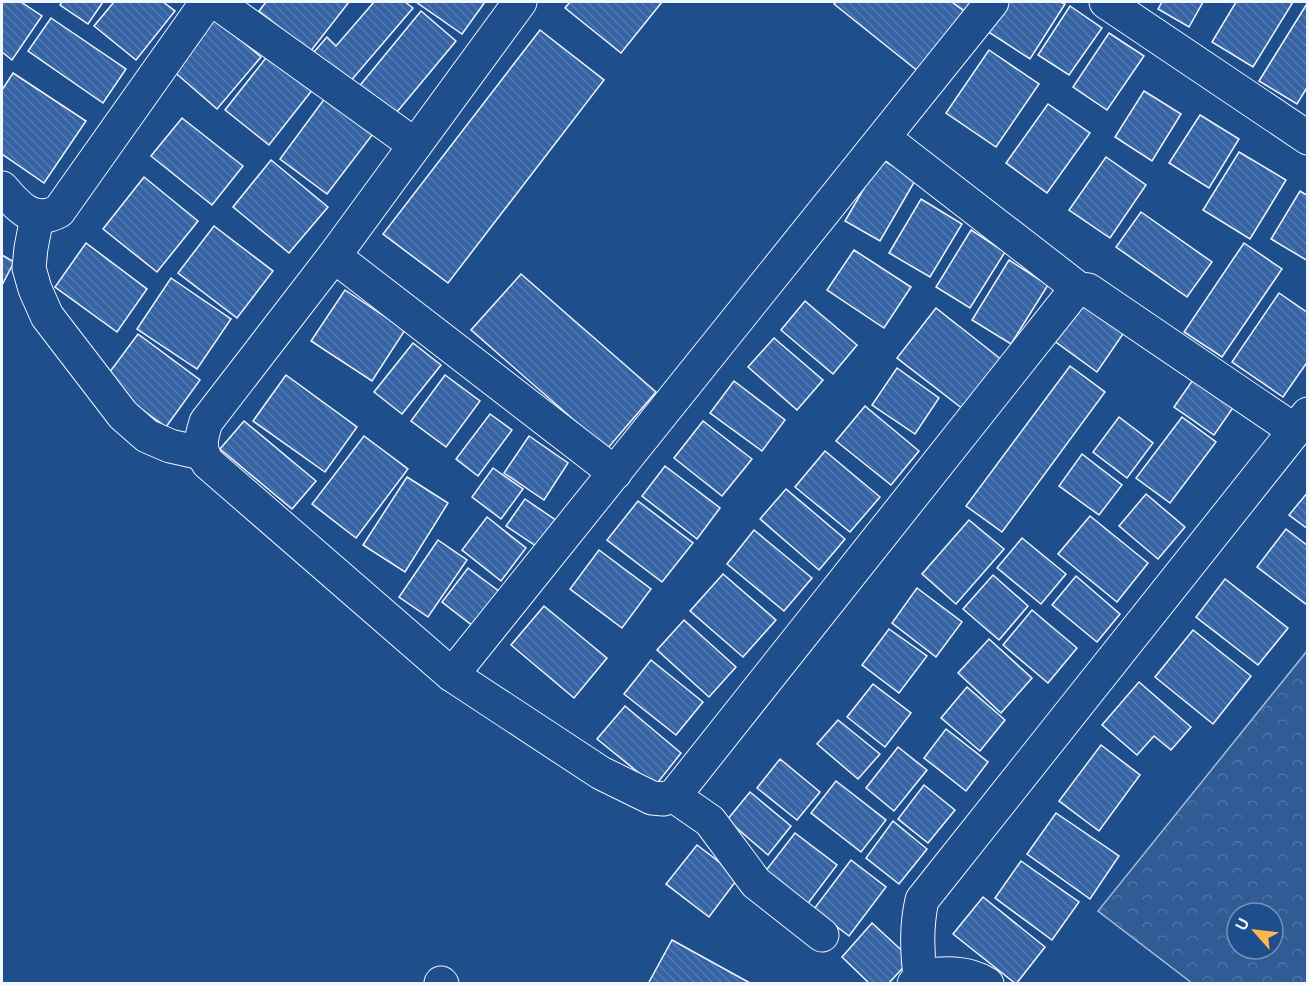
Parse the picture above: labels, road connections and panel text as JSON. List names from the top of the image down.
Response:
{
  "north": "top left"
}
